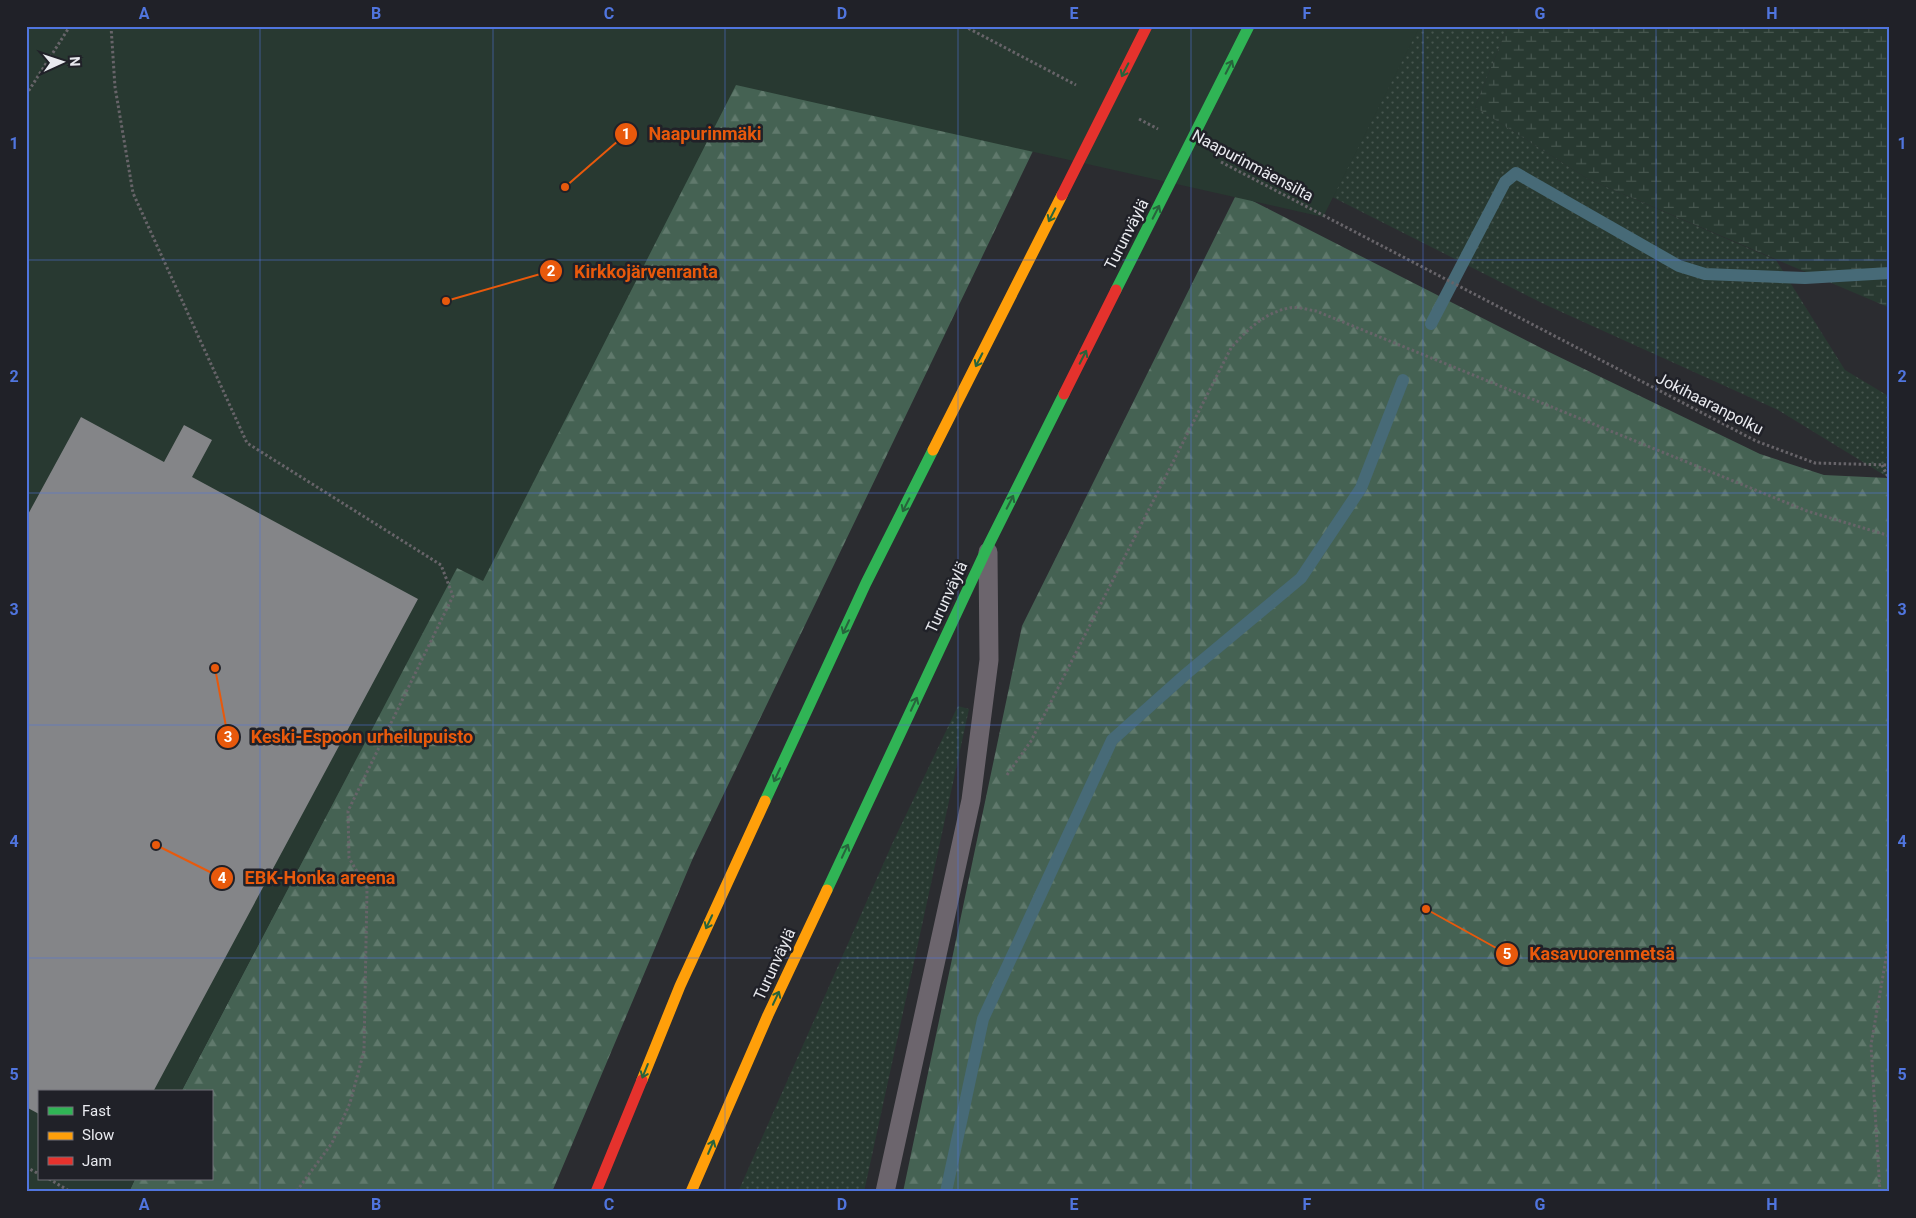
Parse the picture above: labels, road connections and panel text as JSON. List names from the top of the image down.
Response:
{
  "streets": {
    "highway": ["Turunväylä"],
    "path": ["Naapurinmäensilta", "Jokihaaranpolku"]
  },
  "crossings": [
    ["Naapurinmäensilta", "Jokihaaranpolku"]
  ],
  "places": [
    "Naapurinmäki",
    "Kirkkojärvenranta",
    "Keski-Espoon urheilupuisto",
    "EBK-Honka areena",
    "Kasavuorenmetsä"
  ],
  "legend": ["Fast", "Slow", "Jam"],
  "north": "right",
  "grid": {
    "columns": [
      "A",
      "B",
      "C",
      "D",
      "E",
      "F",
      "G",
      "H"
    ],
    "rows": [
      "1",
      "2",
      "3",
      "4",
      "5"
    ]
  }
}
